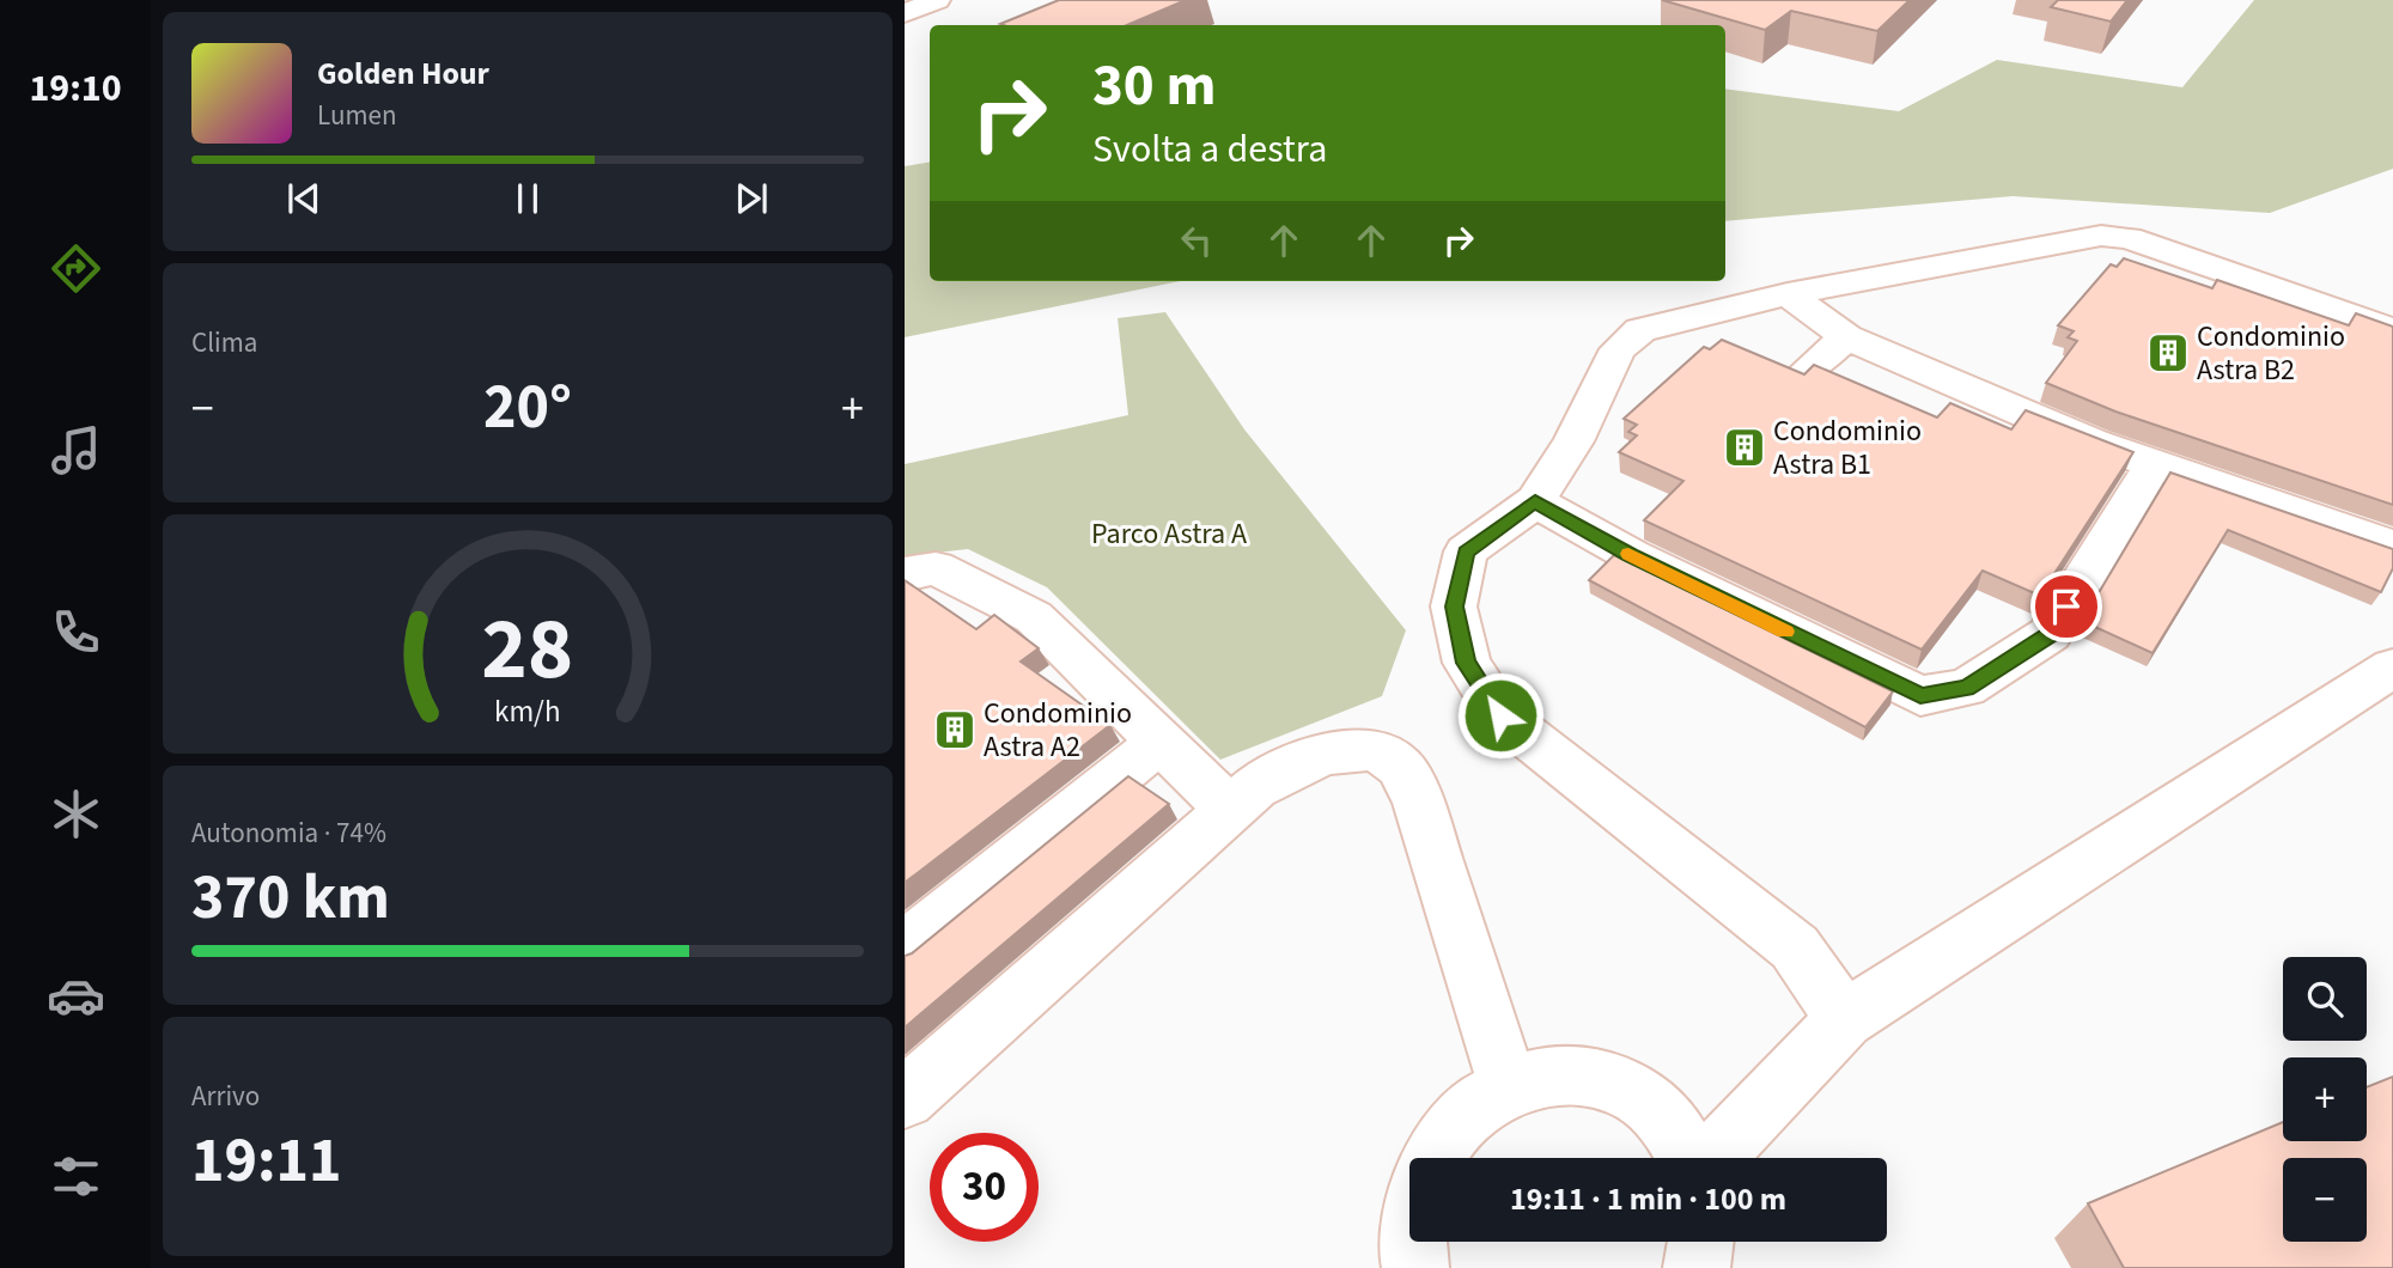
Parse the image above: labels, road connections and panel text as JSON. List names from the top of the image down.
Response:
{
  "parks": ["Parco Astra A"],
  "places": {
    "building": ["Condominio Astra B2", "Condominio Astra B1", "Condominio Astra A2"]
  },
  "page": {
    "tabs": "19:10",
    "turn": ["30 m", "Svolta a destra"],
    "song": ["Golden Hour", "Lumen"],
    "tile": [
      "Clima",
      ["Autonomia · 74%", "370 km"],
      ["Arrivo", "19:11"]
    ],
    "heat": ["−", "20°", "+"],
    "map_buttons": ["+", "−"],
    "limit": "30",
    "trip": "19:11 · 1 min · 100 m",
    "gauge": ["28", "km/h"]
  }
}
